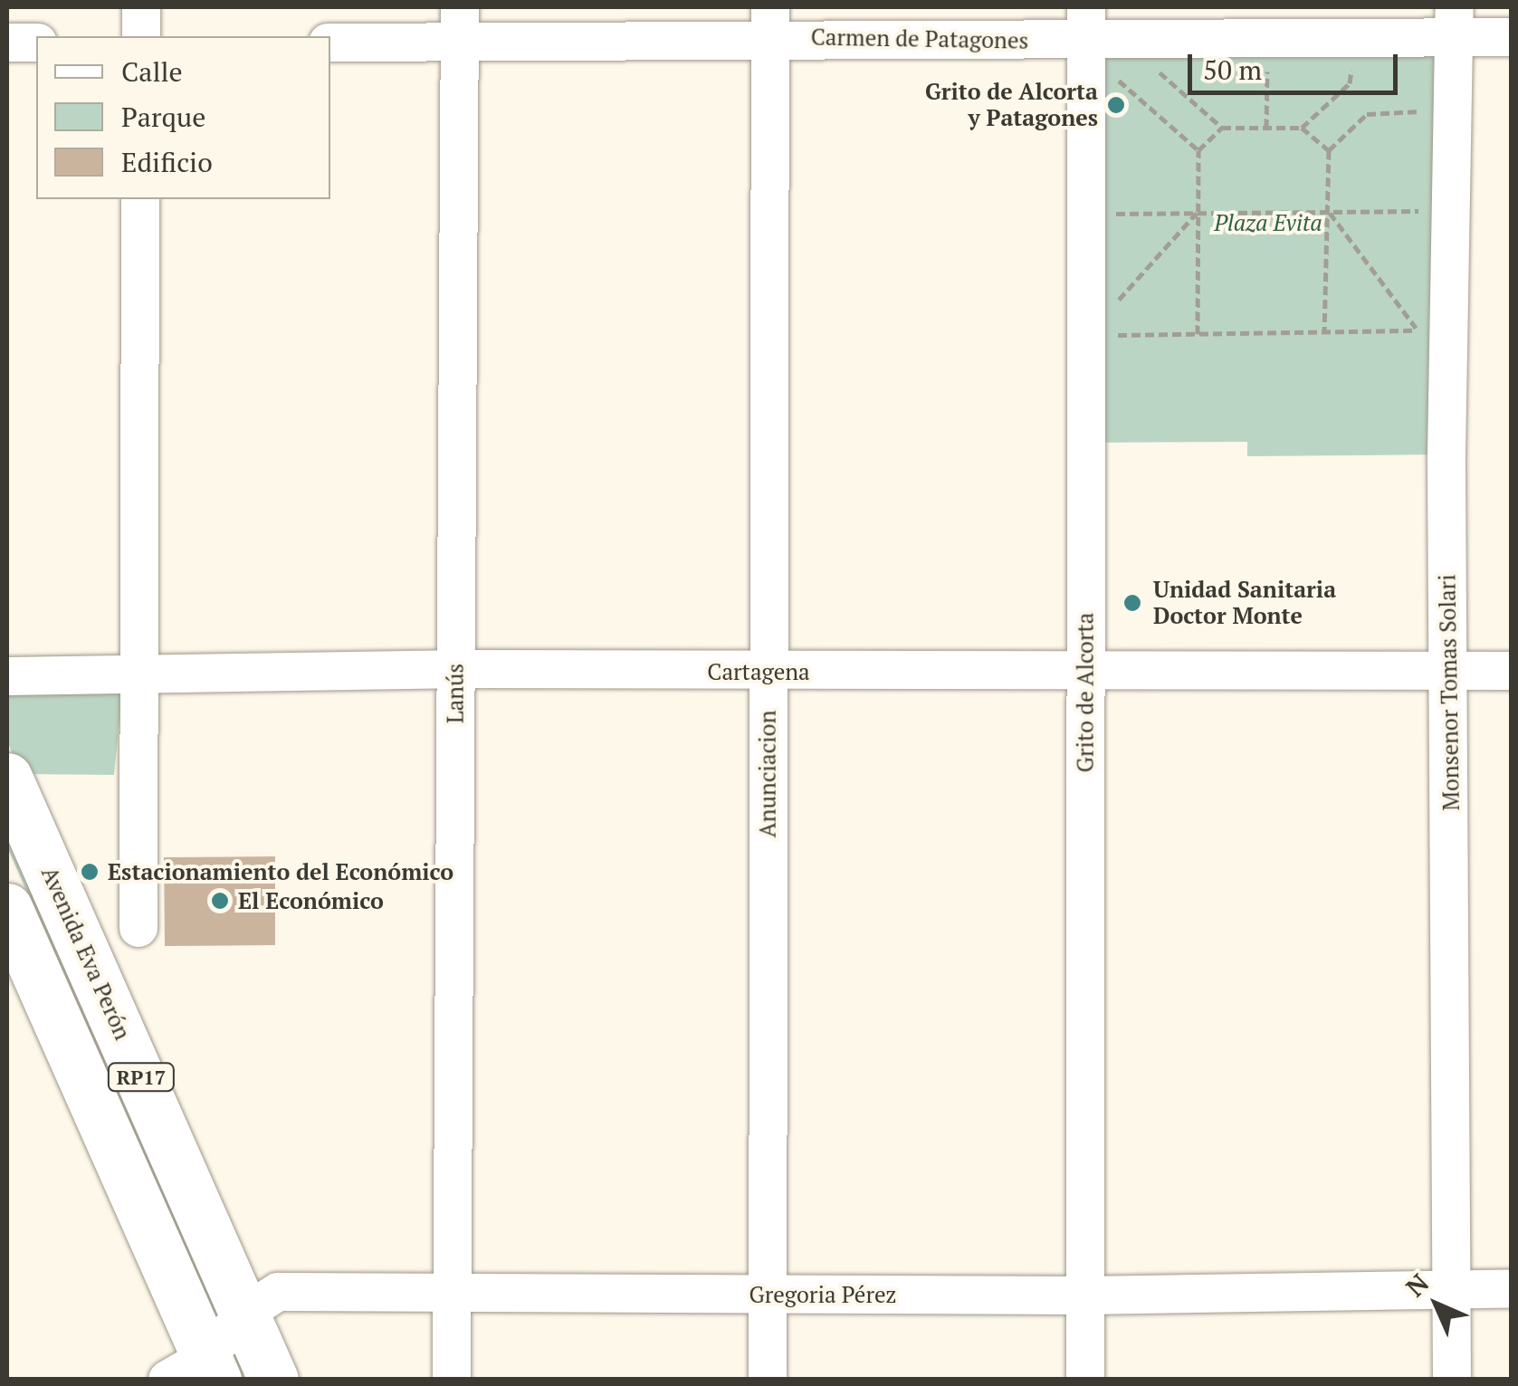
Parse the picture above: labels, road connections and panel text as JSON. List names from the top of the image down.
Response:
{
  "streets": {
    "main road": ["Avenida Eva Perón", "RP17"],
    "street": [
      "Carmen de Patagones",
      "Cartagena",
      "Grito de Alcorta",
      "Monsenor Tomas Solari",
      "Lanús",
      "Anunciacion",
      "Gregoria Pérez"
    ]
  },
  "crossings": [
    ["Carmen de Patagones", "Grito de Alcorta"],
    ["Carmen de Patagones", "Monsenor Tomas Solari"],
    ["Carmen de Patagones", "Lanús"],
    ["Carmen de Patagones", "Anunciacion"],
    ["Cartagena", "Grito de Alcorta"],
    ["Cartagena", "Monsenor Tomas Solari"],
    ["Cartagena", "Lanús"],
    ["Cartagena", "Anunciacion"],
    ["Grito de Alcorta", "Gregoria Pérez"],
    ["Monsenor Tomas Solari", "Gregoria Pérez"],
    ["Lanús", "Gregoria Pérez"],
    ["Anunciacion", "Gregoria Pérez"],
    ["Avenida Eva Perón", "Gregoria Pérez"],
    ["RP17", "Gregoria Pérez"]
  ],
  "parks": ["Plaza Evita"],
  "places": [
    "Grito de Alcorta y Patagones",
    "Unidad Sanitaria Doctor Monte",
    "Estacionamiento del Económico",
    "El Económico"
  ],
  "legend": ["Calle", "Parque", "Edificio"],
  "scale_bar": "50 m",
  "north": "top left"
}
